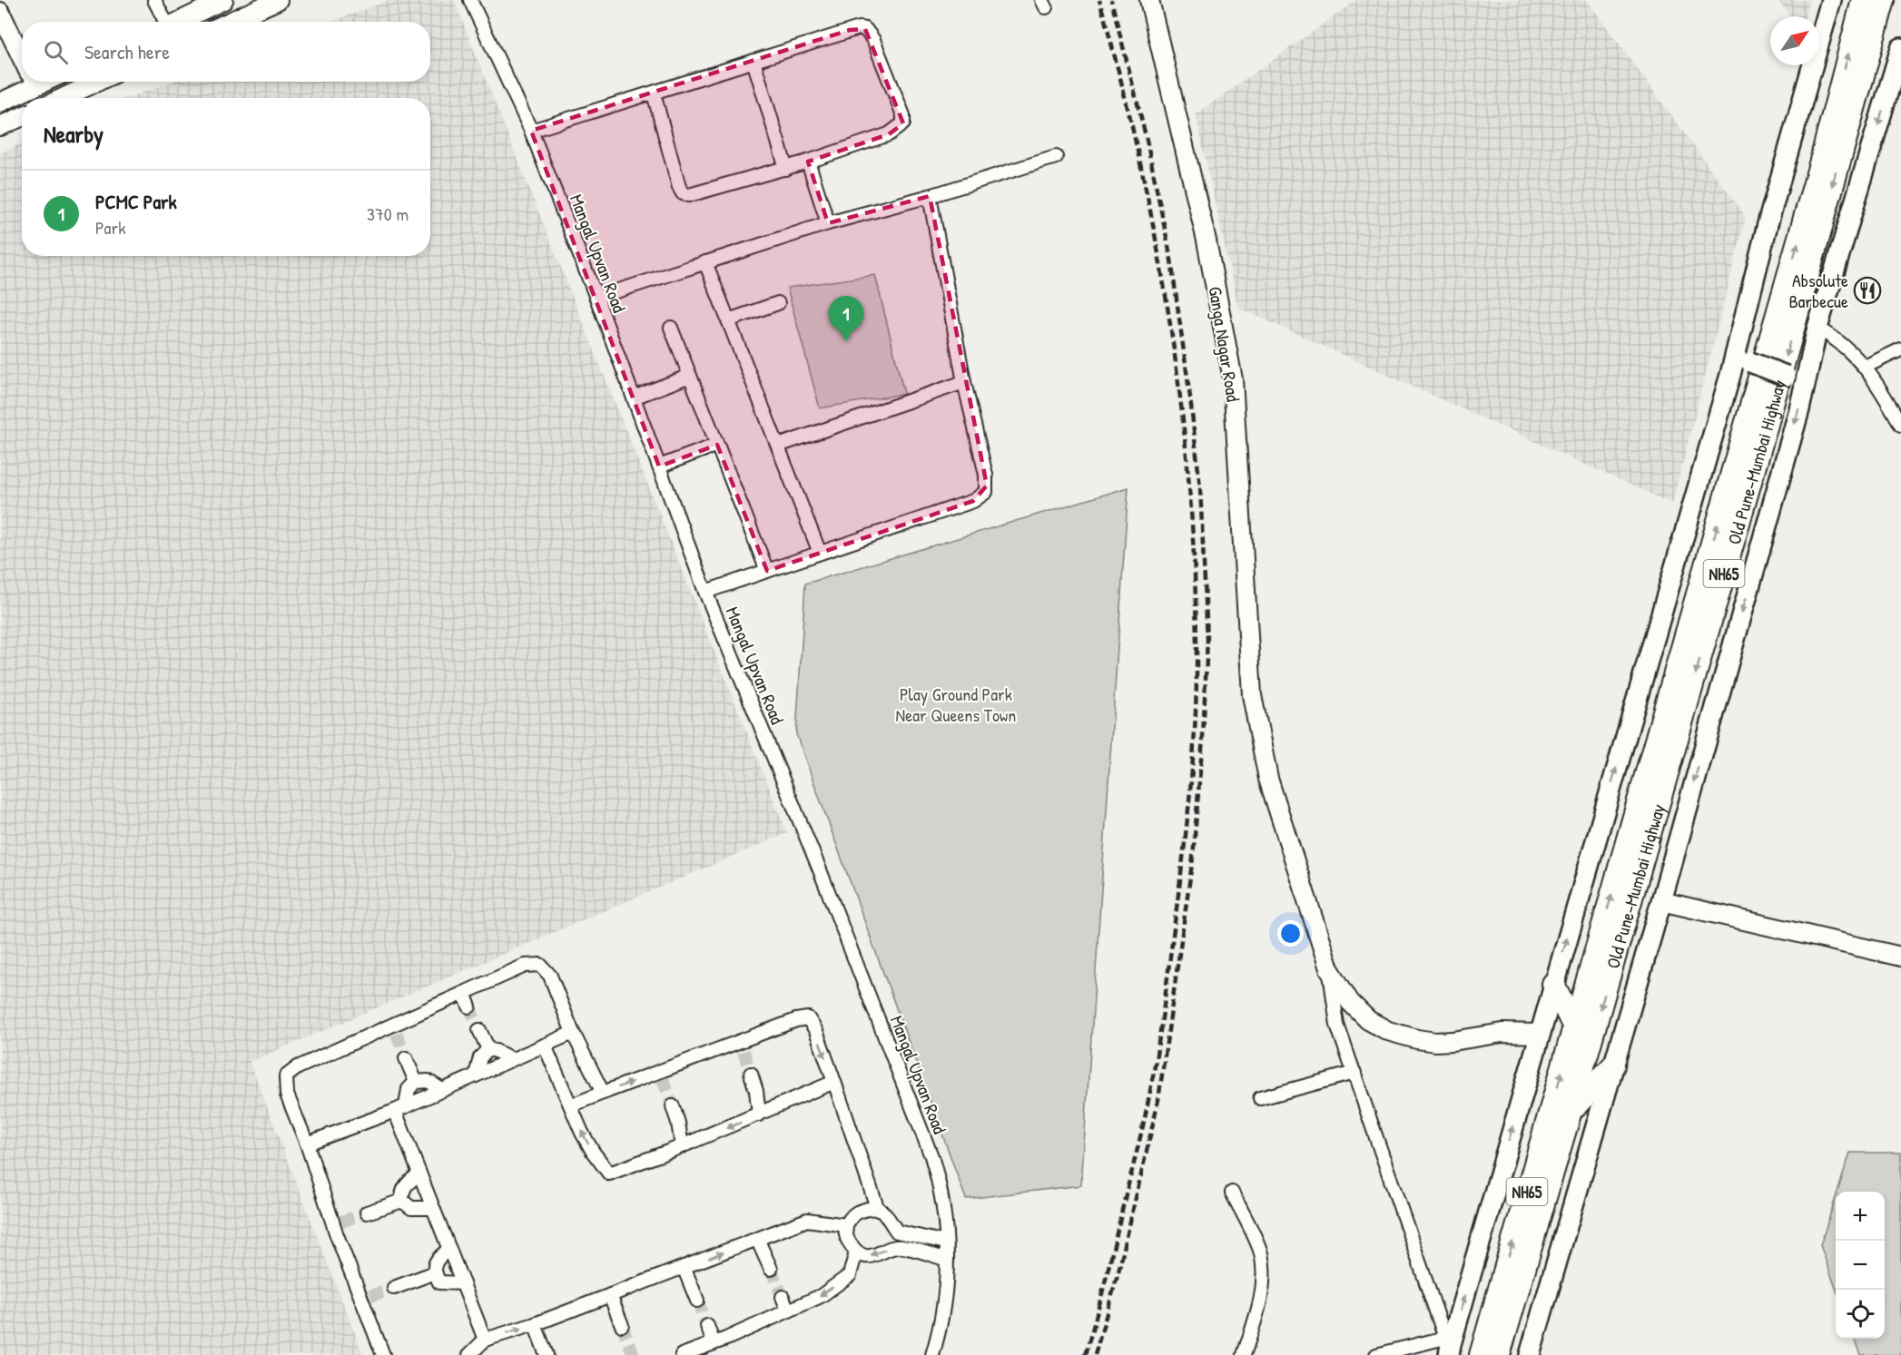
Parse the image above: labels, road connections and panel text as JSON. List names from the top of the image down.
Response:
{
  "streets": {
    "highway": ["Old Pune–Mumbai Highway", "NH65"],
    "main road": ["Ganga Nagar Road"],
    "street": ["Mangal Upvan Road"]
  },
  "crossings": [
    ["Old Pune–Mumbai Highway", "NH65"]
  ],
  "parks": ["Play Ground Park Near Queens Town"],
  "places": {
    "restaurant": ["Absolute Barbecue"]
  },
  "north": "top right",
  "page": {
    "search": "Search here",
    "heading": "Nearby",
    "list": [
      {
        "mark": "1",
        "name": "PCMC Park",
        "note": "Park",
        "value": "370 m"
      }
    ],
    "pins": "1",
    "map_buttons": ["+", "−"]
  }
}
